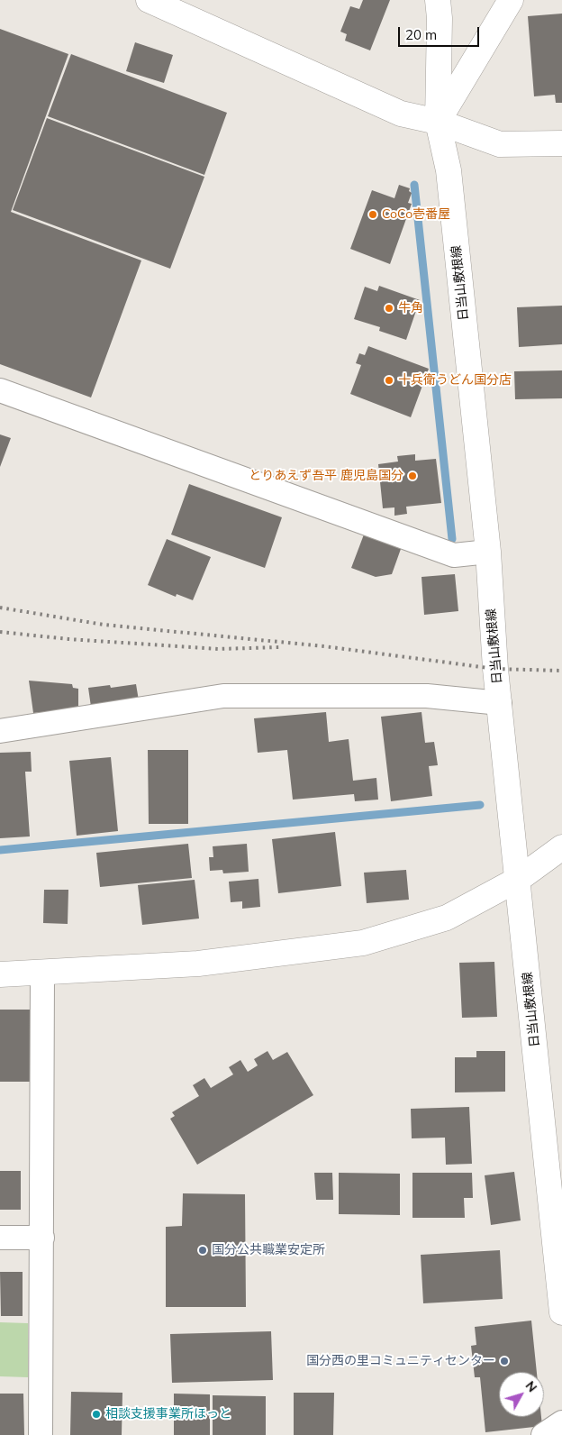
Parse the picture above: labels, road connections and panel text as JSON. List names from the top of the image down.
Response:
{
  "streets": {
    "main road": ["日当山敷根線"]
  },
  "places": [
    "CoCo壱番屋",
    "牛角",
    "十兵衛うどん国分店",
    "とりあえず吾平 鹿児島国分",
    "国分公共職業安定所",
    "国分西の里コミュニティセンター",
    "相談支援事業所ほっと"
  ],
  "scale_bar": "20 m",
  "north": "top right"
}
